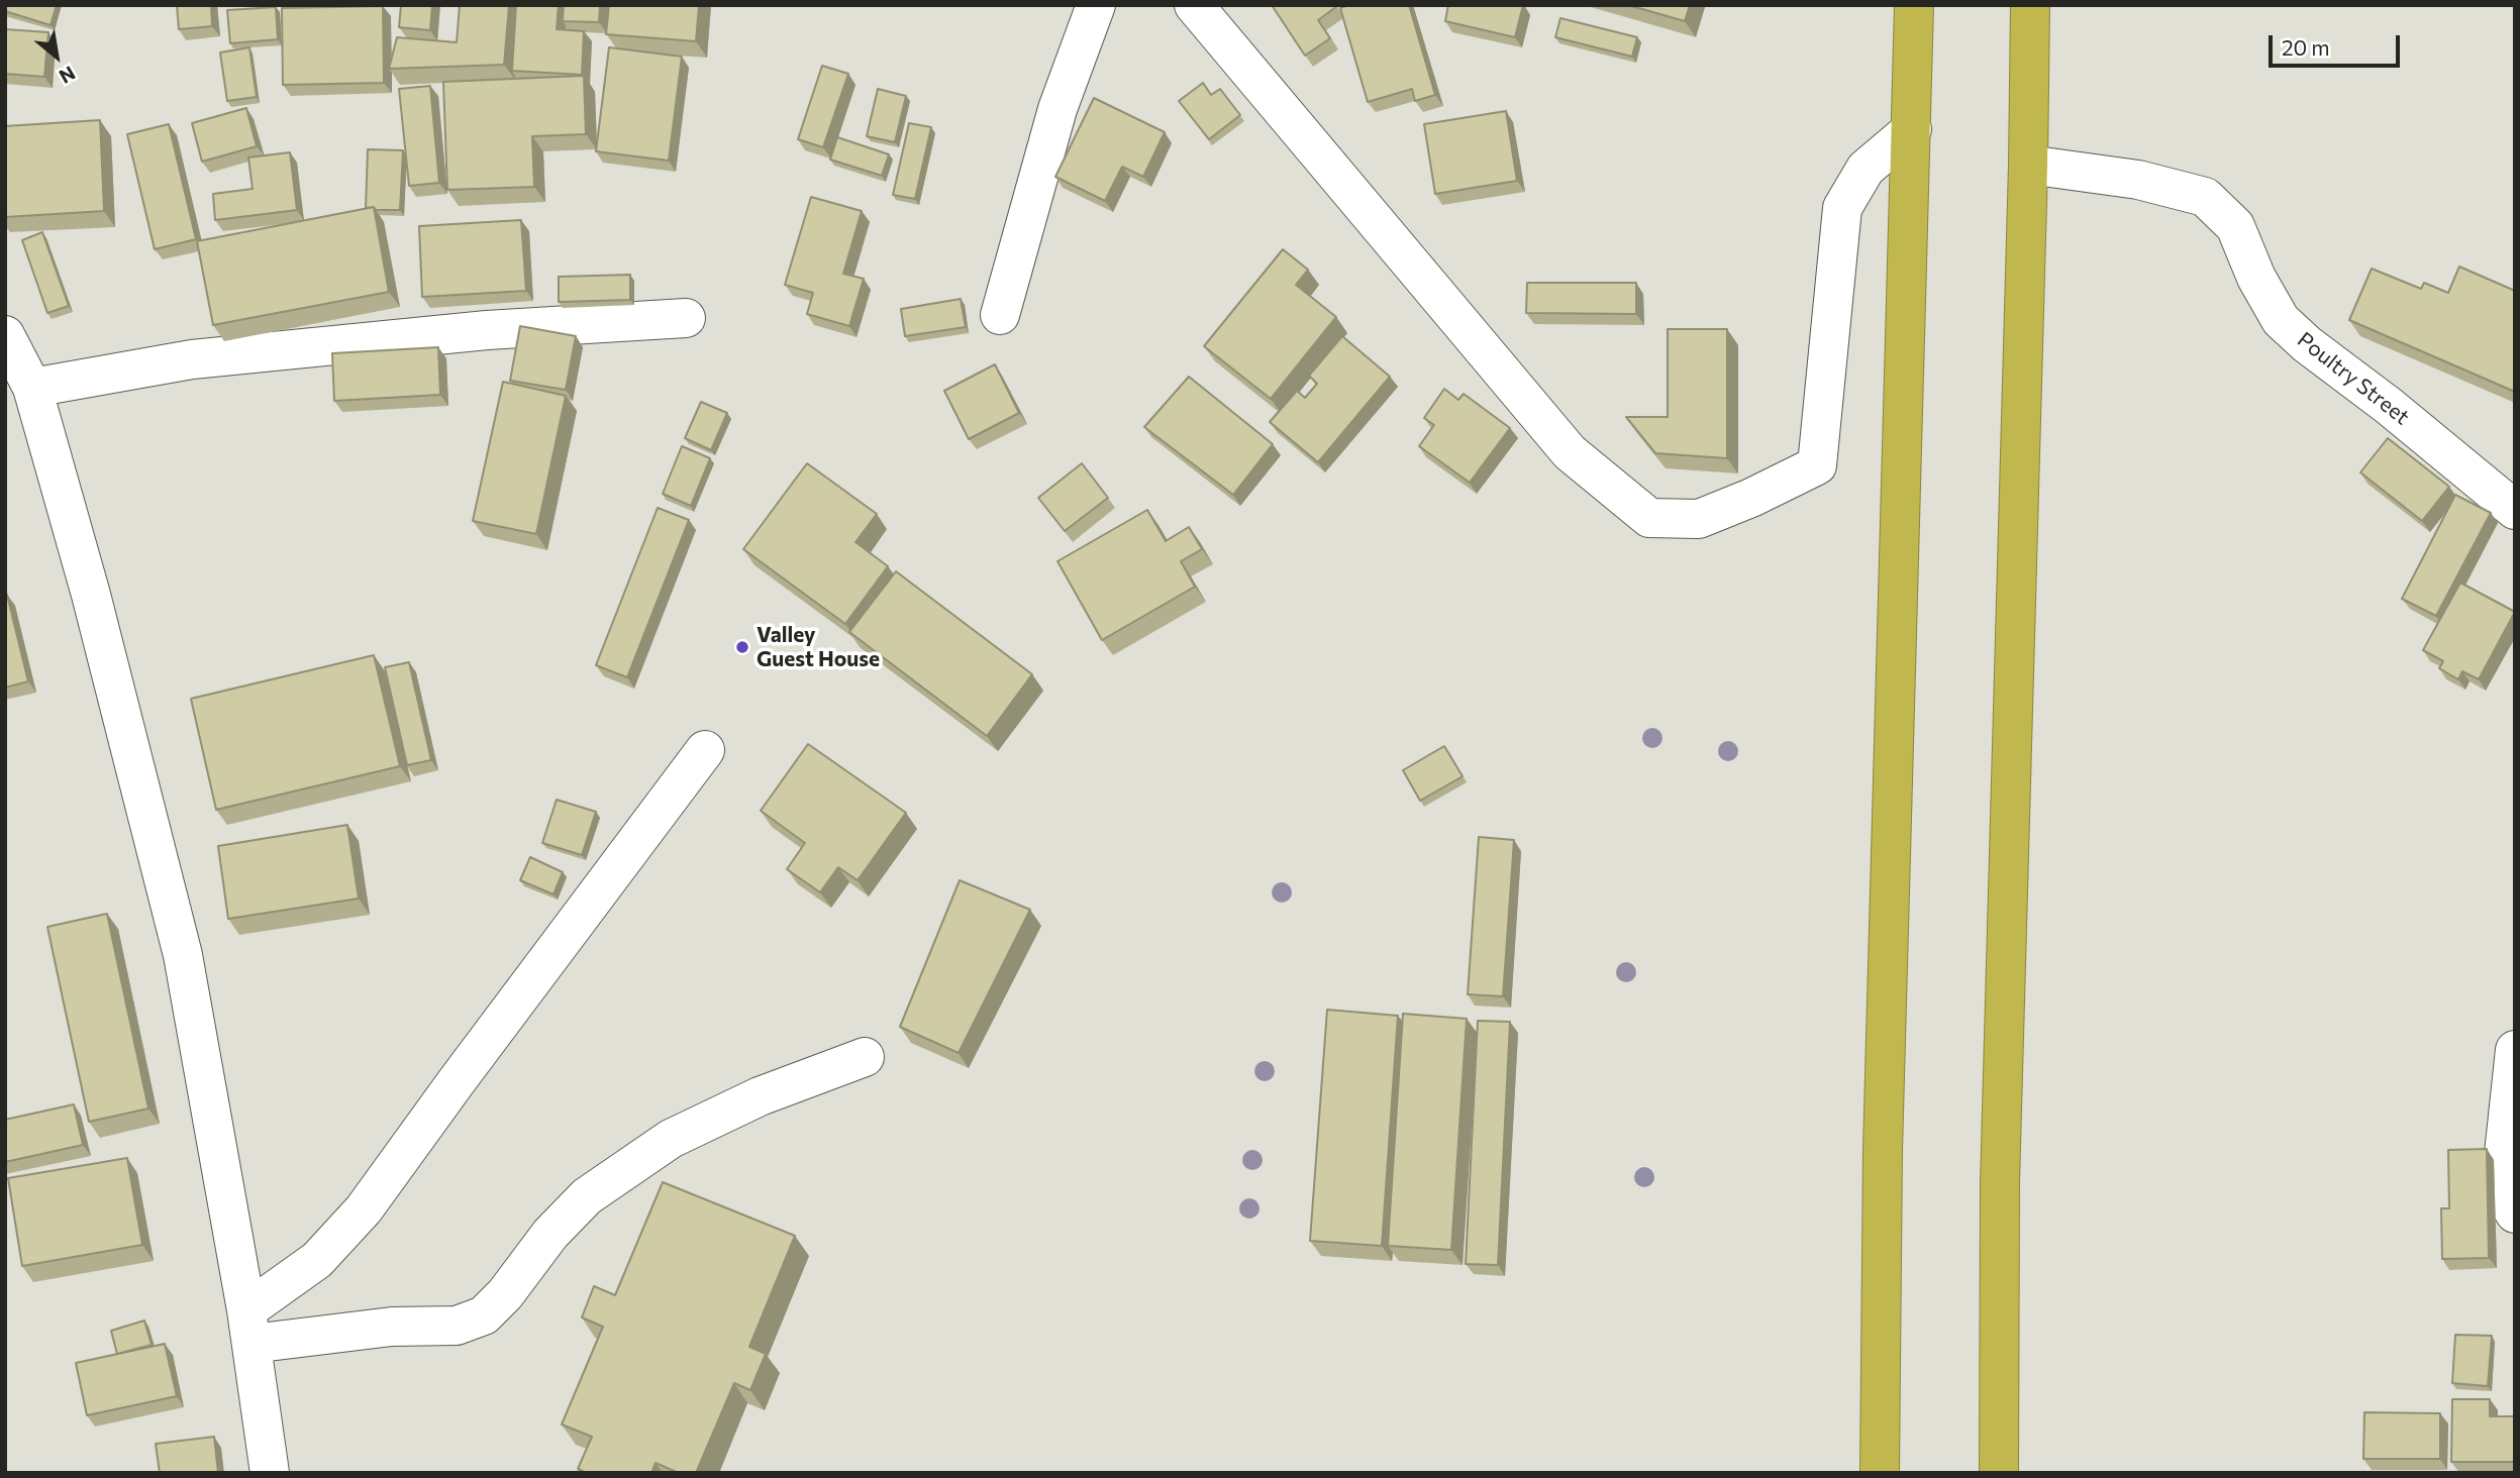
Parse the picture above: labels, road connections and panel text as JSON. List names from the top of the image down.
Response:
{
  "streets": {
    "street": ["Poultry Street"]
  },
  "places": ["Valley Guest House"],
  "scale_bar": "20 m",
  "north": "bottom right"
}
